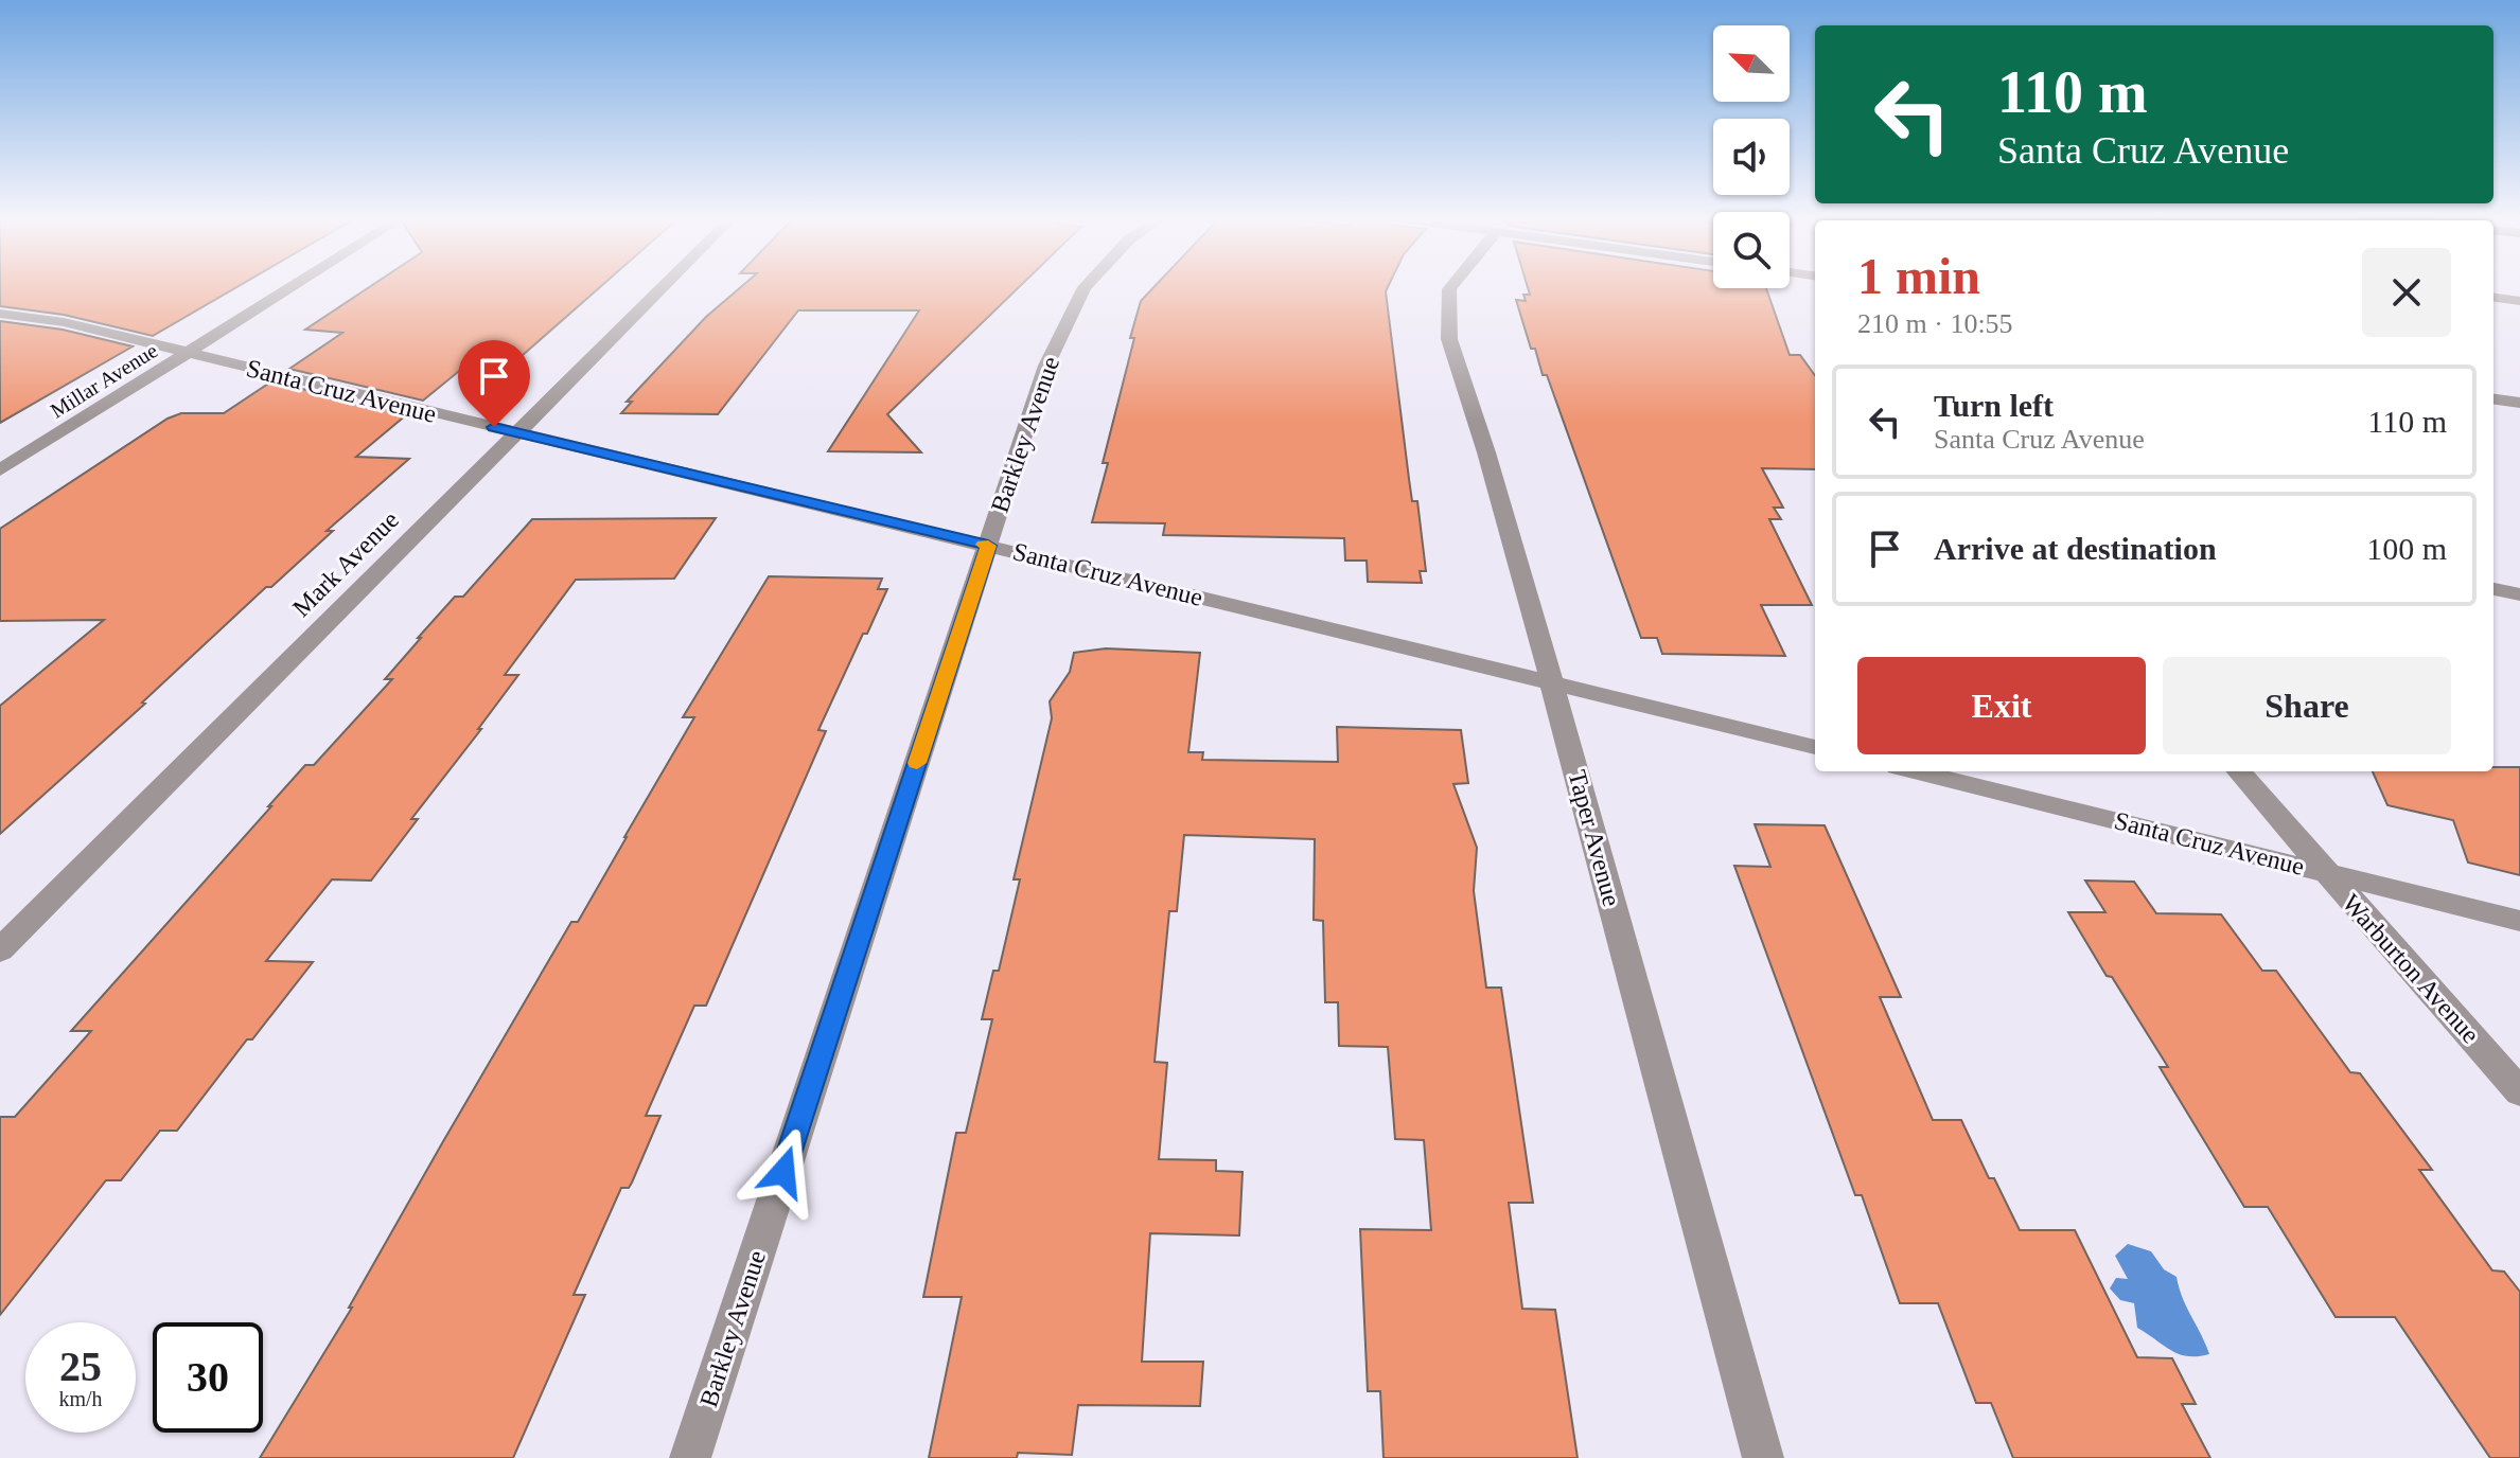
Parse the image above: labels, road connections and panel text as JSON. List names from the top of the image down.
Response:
{
  "streets": {
    "street": [
      "Millar Avenue",
      "Santa Cruz Avenue",
      "Barkley Avenue",
      "Mark Avenue",
      "Taper Avenue",
      "Warburton Avenue"
    ]
  },
  "crossings": [
    ["Millar Avenue", "Santa Cruz Avenue"],
    ["Santa Cruz Avenue", "Barkley Avenue"],
    ["Santa Cruz Avenue", "Mark Avenue"],
    ["Santa Cruz Avenue", "Taper Avenue"],
    ["Santa Cruz Avenue", "Warburton Avenue"]
  ],
  "north": "top left",
  "page": {
    "turn": ["110 m", "Santa Cruz Avenue"],
    "heading": ["1 min", "210 m · 10:55"],
    "list": [
      {
        "name": "Turn left",
        "note": "Santa Cruz Avenue",
        "value": "110 m"
      },
      {
        "name": "Arrive at destination",
        "value": "100 m"
      }
    ],
    "buttons": ["Exit", "Share"],
    "speed": "25 km/h",
    "limit": "30"
  }
}
